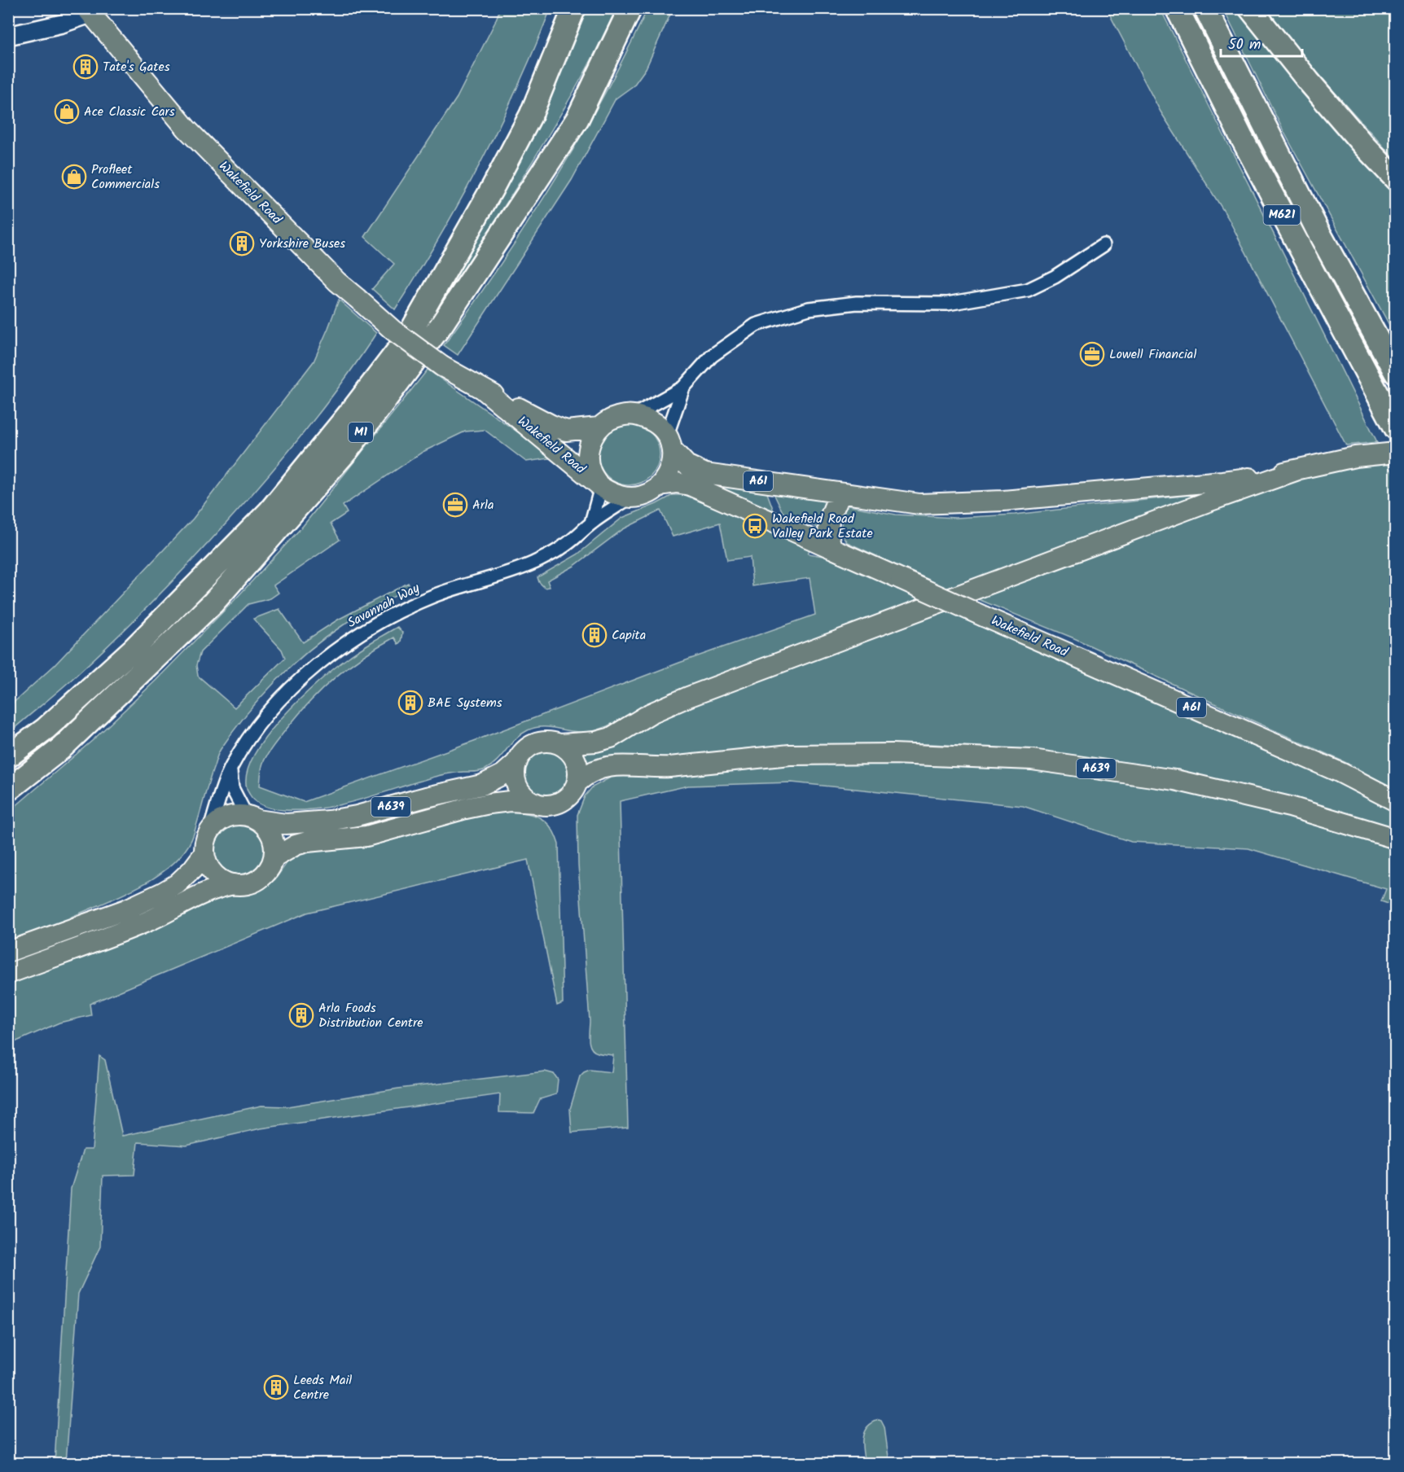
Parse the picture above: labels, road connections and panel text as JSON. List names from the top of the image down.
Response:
{
  "streets": {
    "highway": ["M621", "M1"],
    "main road": ["Wakefield Road", "A61", "A639"],
    "street": ["Savannah Way"]
  },
  "crossings": [
    ["Wakefield Road", "A61"],
    ["Wakefield Road", "Savannah Way"],
    ["A61", "Savannah Way"],
    ["Savannah Way", "A639"]
  ],
  "places": {
    "building": [
      "Tate's Gates",
      "Yorkshire Buses",
      "Capita",
      "BAE Systems",
      "Arla Foods Distribution Centre",
      "Leeds Mail Centre"
    ],
    "shop": ["Ace Classic Cars", "Profleet Commercials"],
    "office": ["Lowell Financial", "Arla"],
    "bus stop": ["Wakefield Road Valley Park Estate"]
  },
  "scale_bar": "50 m"
}
